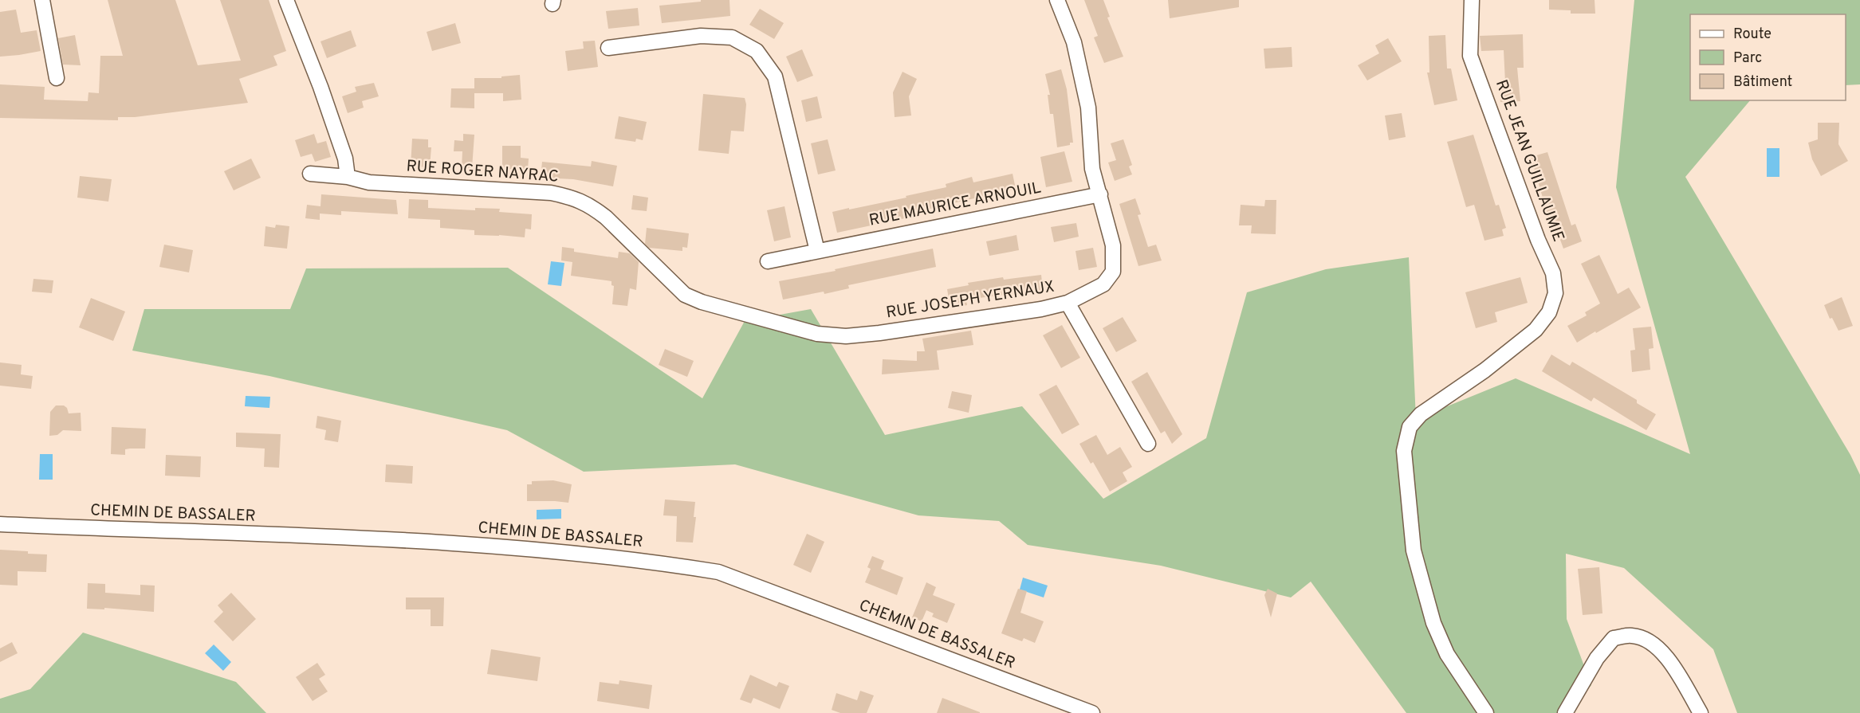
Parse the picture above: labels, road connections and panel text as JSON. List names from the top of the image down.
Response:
{
  "streets": {
    "street": [
      "RUE JEAN GUILLAUMIE",
      "RUE ROGER NAYRAC",
      "RUE MAURICE ARNOUIL",
      "RUE JOSEPH YERNAUX",
      "CHEMIN DE BASSALER"
    ]
  },
  "crossings": [
    ["RUE ROGER NAYRAC", "RUE JOSEPH YERNAUX"],
    ["RUE MAURICE ARNOUIL", "RUE JOSEPH YERNAUX"]
  ],
  "legend": ["Route", "Parc", "Bâtiment"]
}
